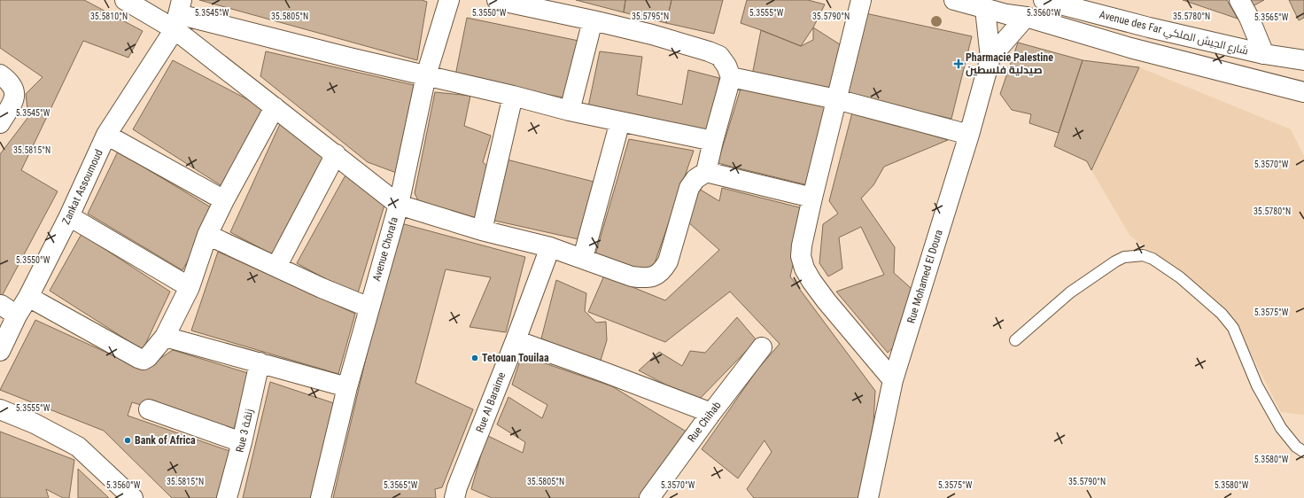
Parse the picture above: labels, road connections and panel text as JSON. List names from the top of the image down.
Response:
{
  "streets": {
    "street": [
      "Avenue des Far شارع الجيش الملكي",
      "Zankat Assoumoud",
      "Avenue Chorafa",
      "Rue Mohamed El Doura",
      "Rue Al Baraime",
      "Rue Chihab",
      "Rue 3 زنقة"
    ]
  },
  "places": {
    "health": ["Pharmacie Palestine صيدلية فلسطين"],
    "other": ["Tetouan Touilaa", "Bank of Africa"]
  },
  "coordinates": [
    "5.3560°W",
    "5.3545°W",
    "5.3550°W",
    "5.3555°W",
    "35.5810°N",
    "35.5805°N",
    "35.5795°N",
    "35.5790°N",
    "35.5780°N",
    "5.3565°W",
    "35.5815°N",
    "5.3570°W",
    "5.3575°W",
    "5.3580°W"
  ]
}
